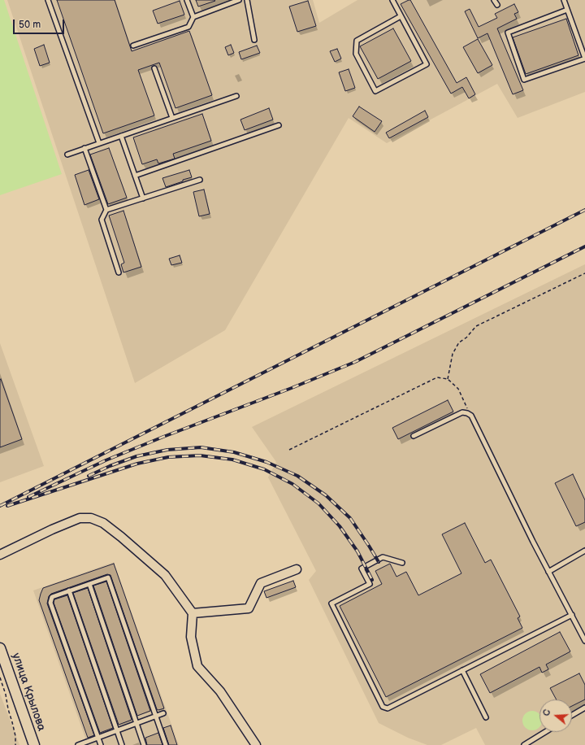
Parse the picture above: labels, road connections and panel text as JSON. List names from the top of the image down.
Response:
{
  "streets": {
    "street": ["улица Крылова"]
  },
  "scale_bar": "50 m",
  "north": "left"
}
